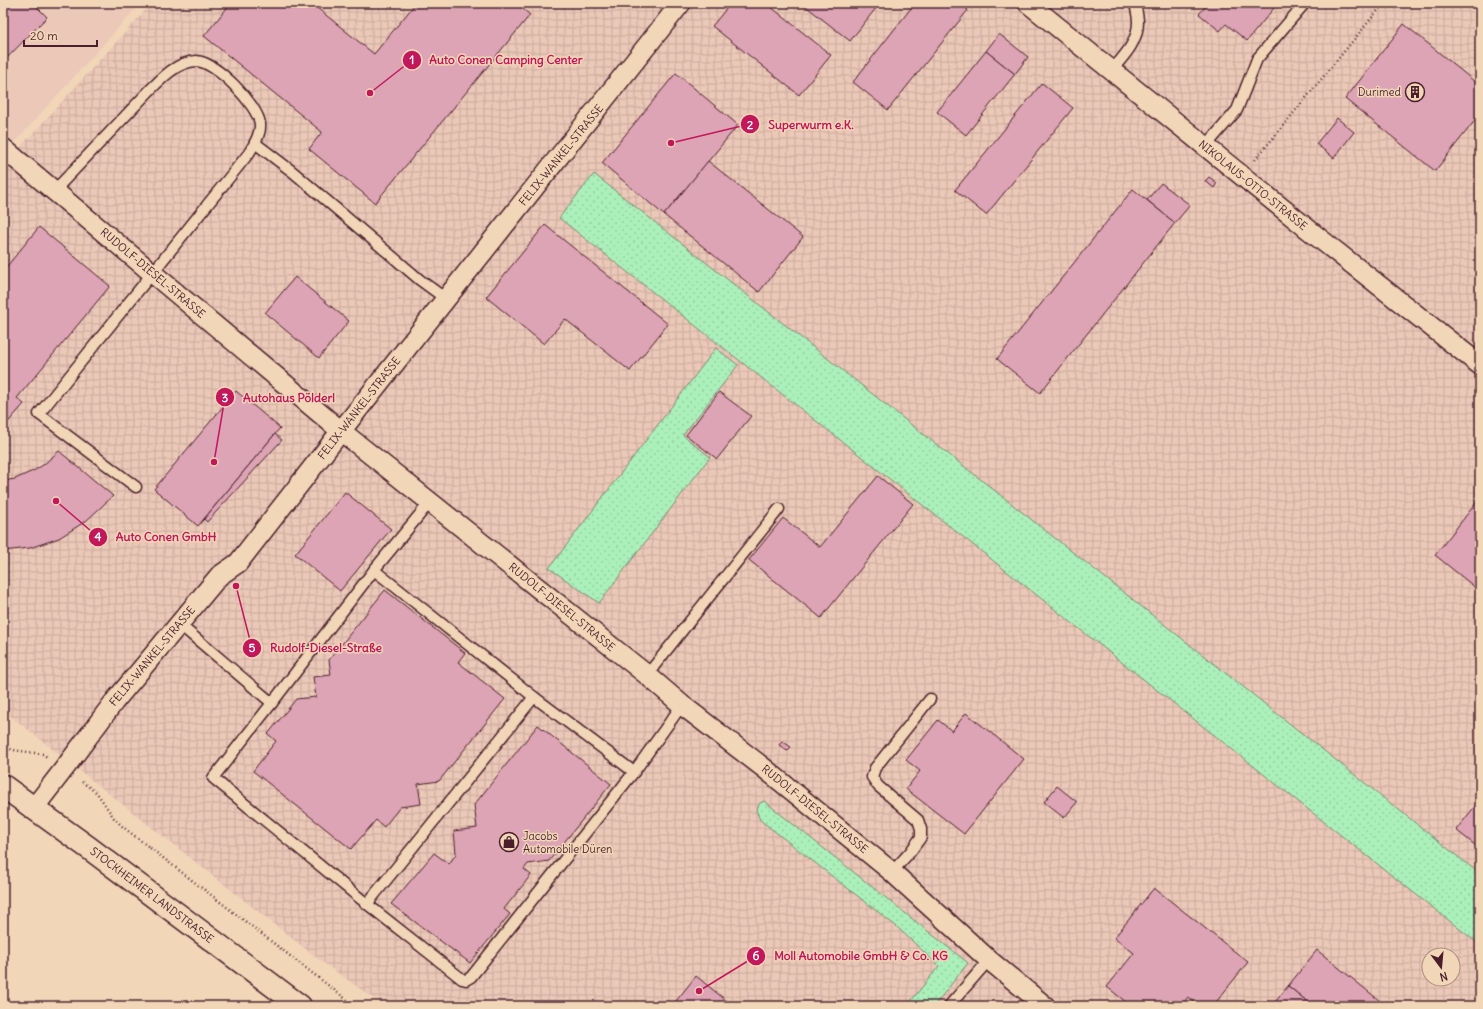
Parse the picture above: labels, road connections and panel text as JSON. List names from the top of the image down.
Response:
{
  "streets": {
    "street": [
      "FELIX-WANKEL-STRASSE",
      "NIKOLAUS-OTTO-STRASSE",
      "RUDOLF-DIESEL-STRASSE",
      "STOCKHEIMER LANDSTRASSE"
    ]
  },
  "crossings": [
    ["FELIX-WANKEL-STRASSE", "RUDOLF-DIESEL-STRASSE"],
    ["FELIX-WANKEL-STRASSE", "STOCKHEIMER LANDSTRASSE"]
  ],
  "places": {
    "building": ["Durimed"],
    "other": [
      "Auto Conen Camping Center",
      "Superwurm e.K.",
      "Autohaus Pölderl",
      "Auto Conen GmbH",
      "Rudolf-Diesel-Straße",
      "Moll Automobile GmbH & Co. KG"
    ],
    "shop": ["Jacobs Automobile Düren"]
  },
  "scale_bar": "20 m",
  "north": "bottom"
}
